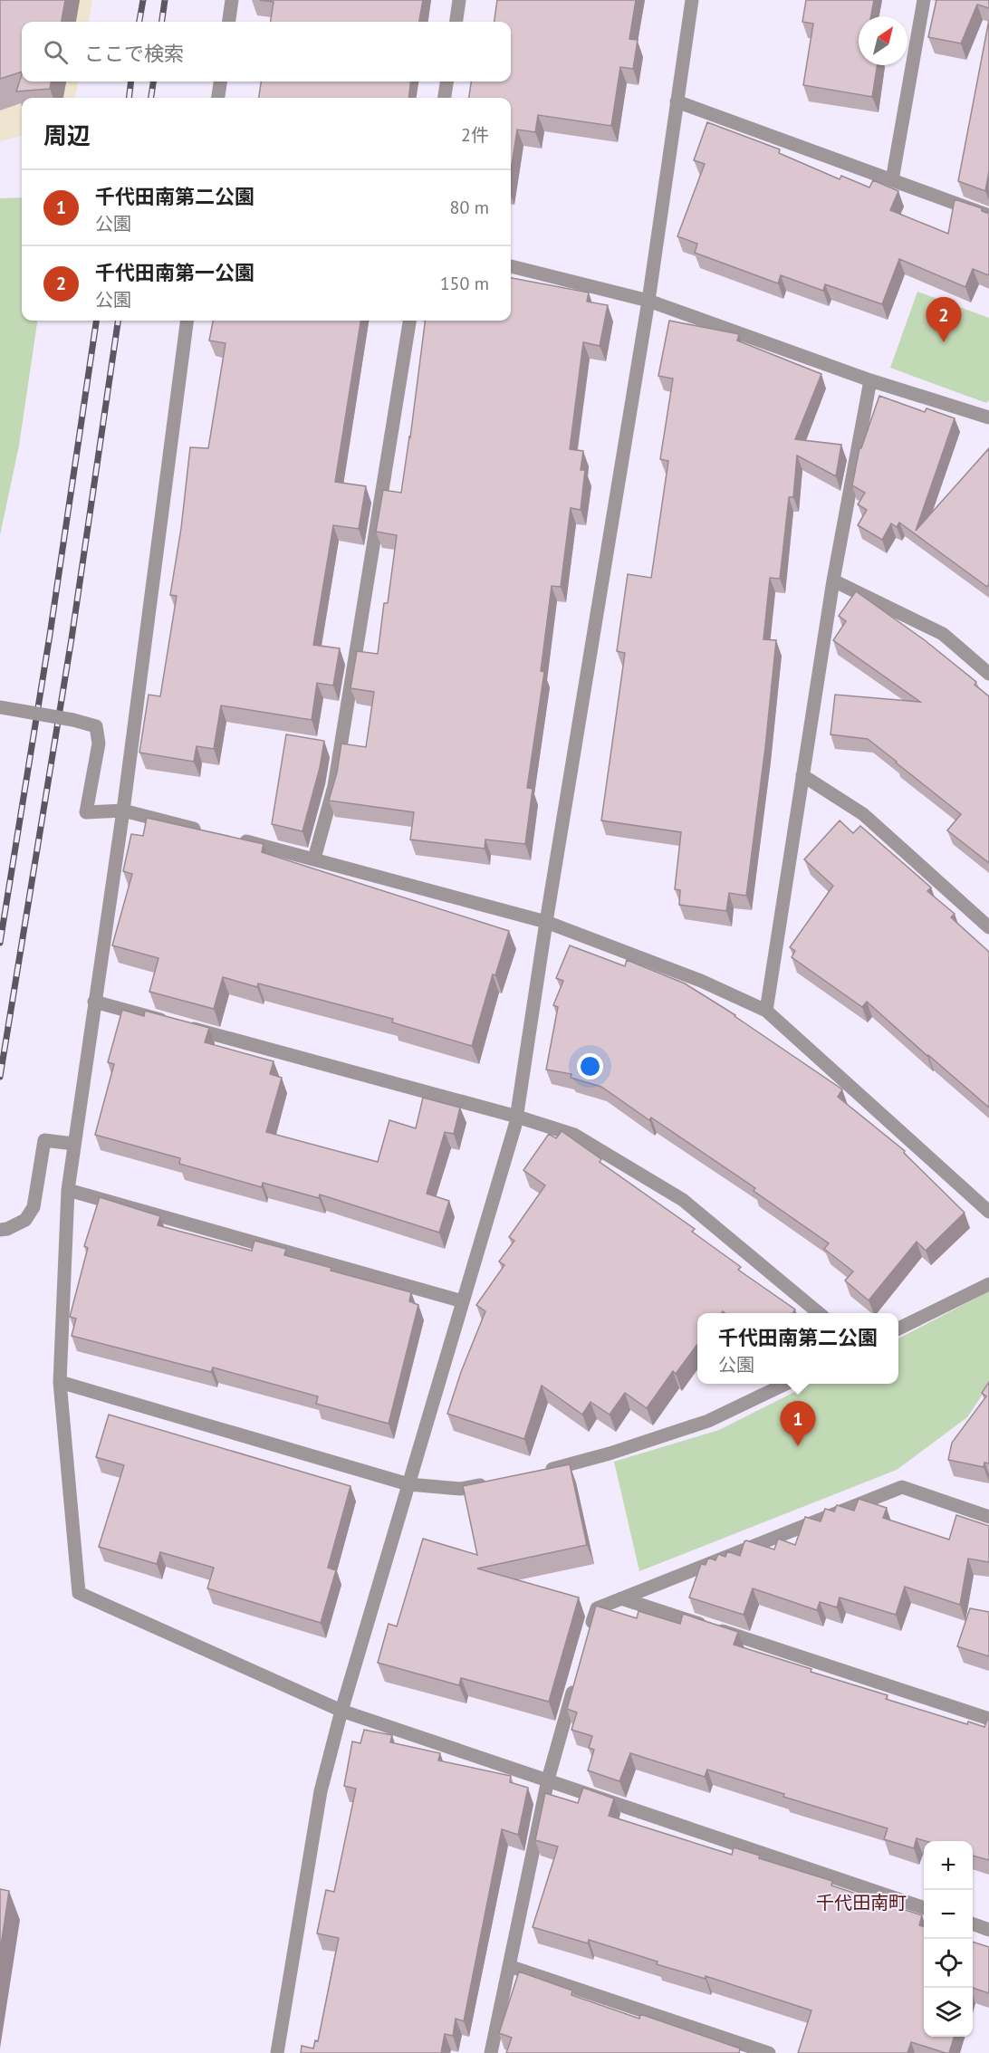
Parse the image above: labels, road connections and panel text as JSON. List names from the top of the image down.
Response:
{
  "districts": ["千代田南町"],
  "north": "top right",
  "page": {
    "search": "ここで検索",
    "heading": ["周辺", "2件"],
    "list": [
      {
        "mark": "1",
        "name": "千代田南第二公園",
        "note": "公園",
        "value": "80 m"
      },
      {
        "mark": "2",
        "name": "千代田南第一公園",
        "note": "公園",
        "value": "150 m"
      }
    ],
    "pins": ["2", "1"],
    "popup": ["千代田南第二公園", "公園"],
    "map_buttons": ["+", "−"]
  }
}
